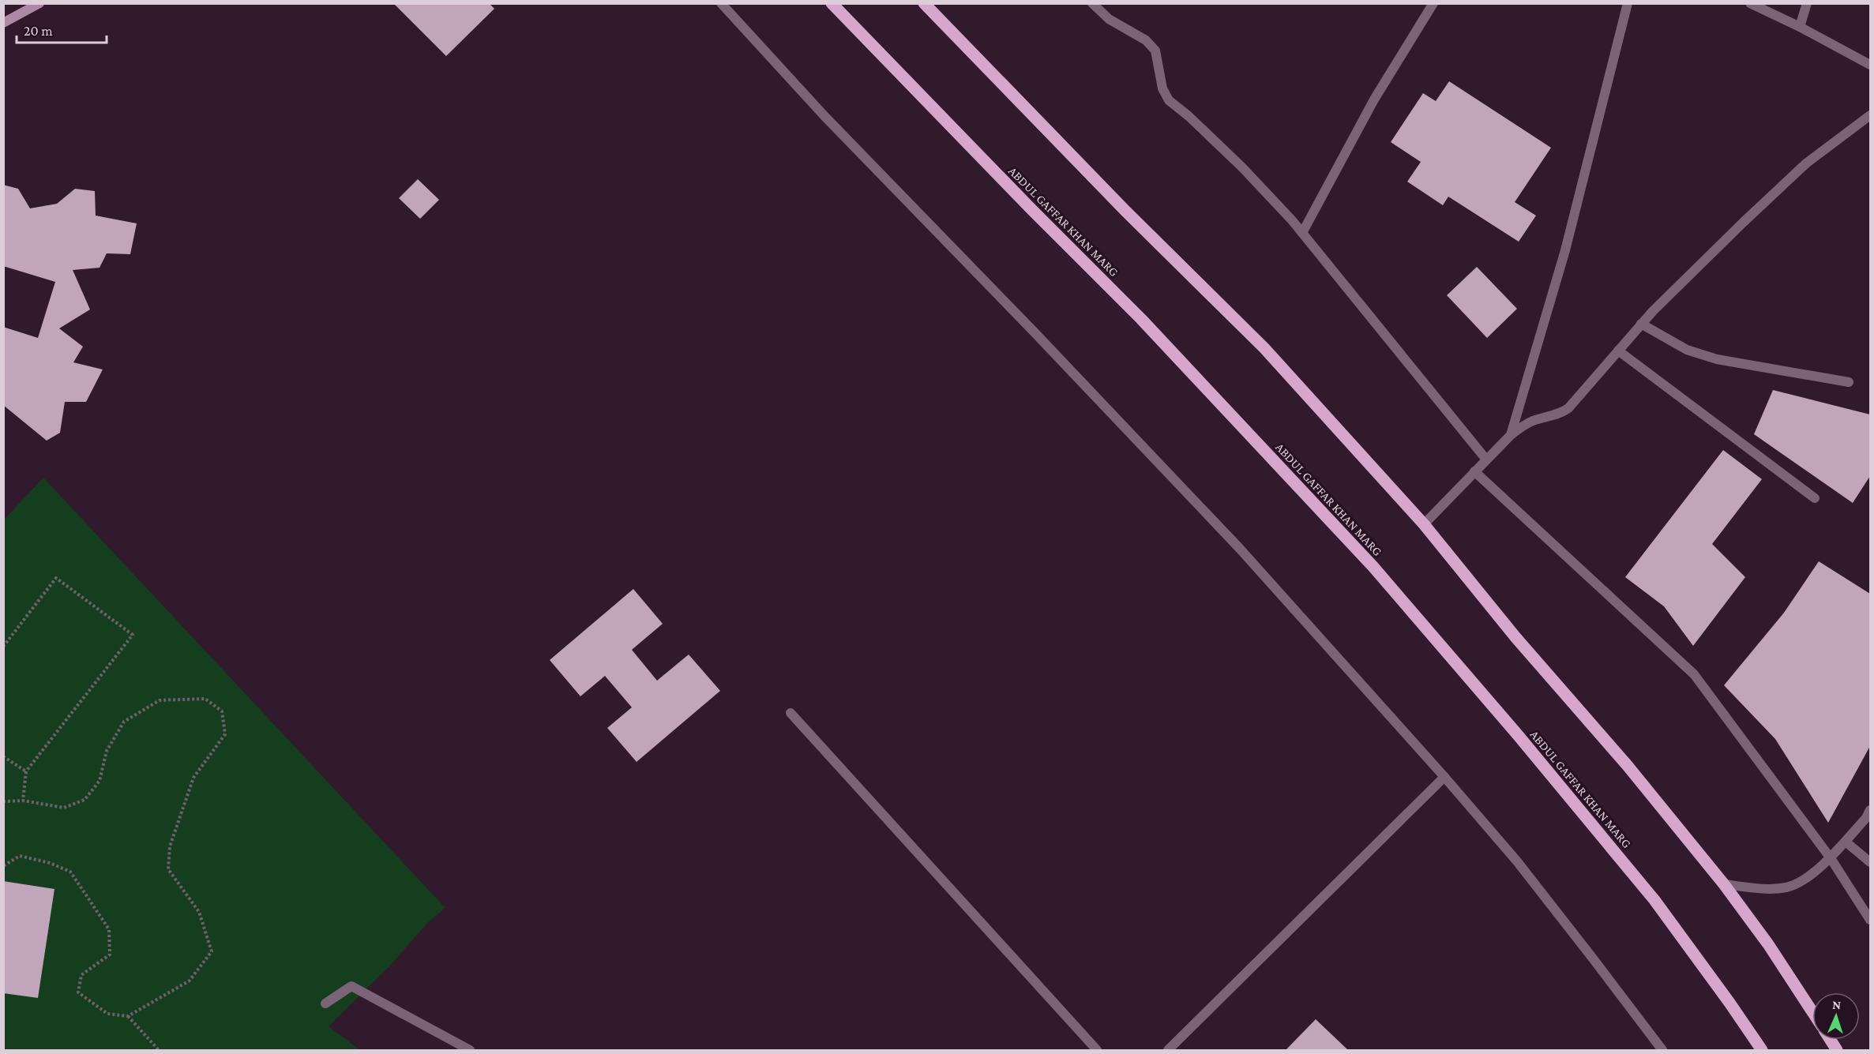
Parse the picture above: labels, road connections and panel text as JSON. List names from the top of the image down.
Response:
{
  "streets": {
    "main road": ["ABDUL GAFFAR KHAN MARG"]
  },
  "scale_bar": "20 m",
  "north": "top"
}
